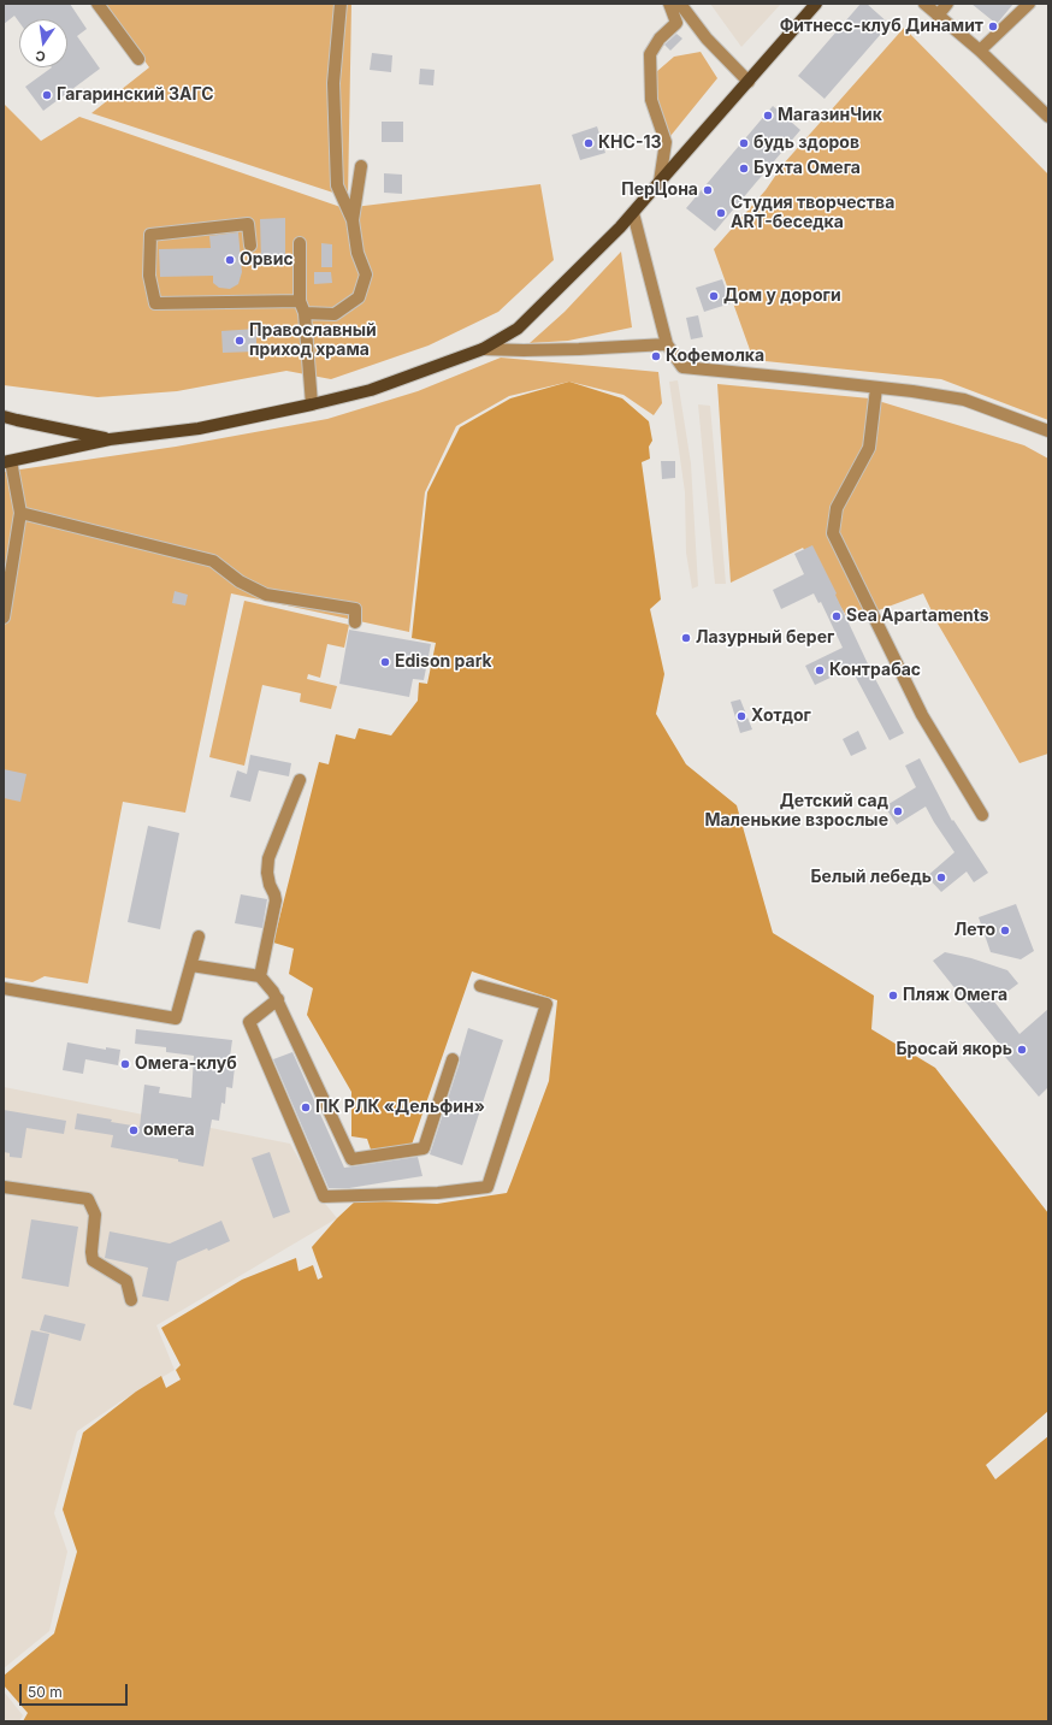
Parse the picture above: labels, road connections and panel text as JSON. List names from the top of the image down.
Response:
{
  "places": [
    "Фитнесс-клуб Динамит",
    "Гагаринский ЗАГС",
    "МагазинЧик",
    "КНС-13",
    "будь здоров",
    "Бухта Омега",
    "ПерЦона",
    "Студия творчества ART-беседка",
    "Орвис",
    "Дом у дороги",
    "Православный приход храма",
    "Кофемолка",
    "Sea Apartaments",
    "Лазурный берег",
    "Edison park",
    "Контрабас",
    "Хотдог",
    "Детский сад Маленькие взрослые",
    "Белый лебедь",
    "Лето",
    "Пляж Омега",
    "Бросай якорь",
    "Омега-клуб",
    "ПК РЛК «Дельфин»",
    "омега"
  ],
  "scale_bar": "50 m",
  "north": "bottom"
}
